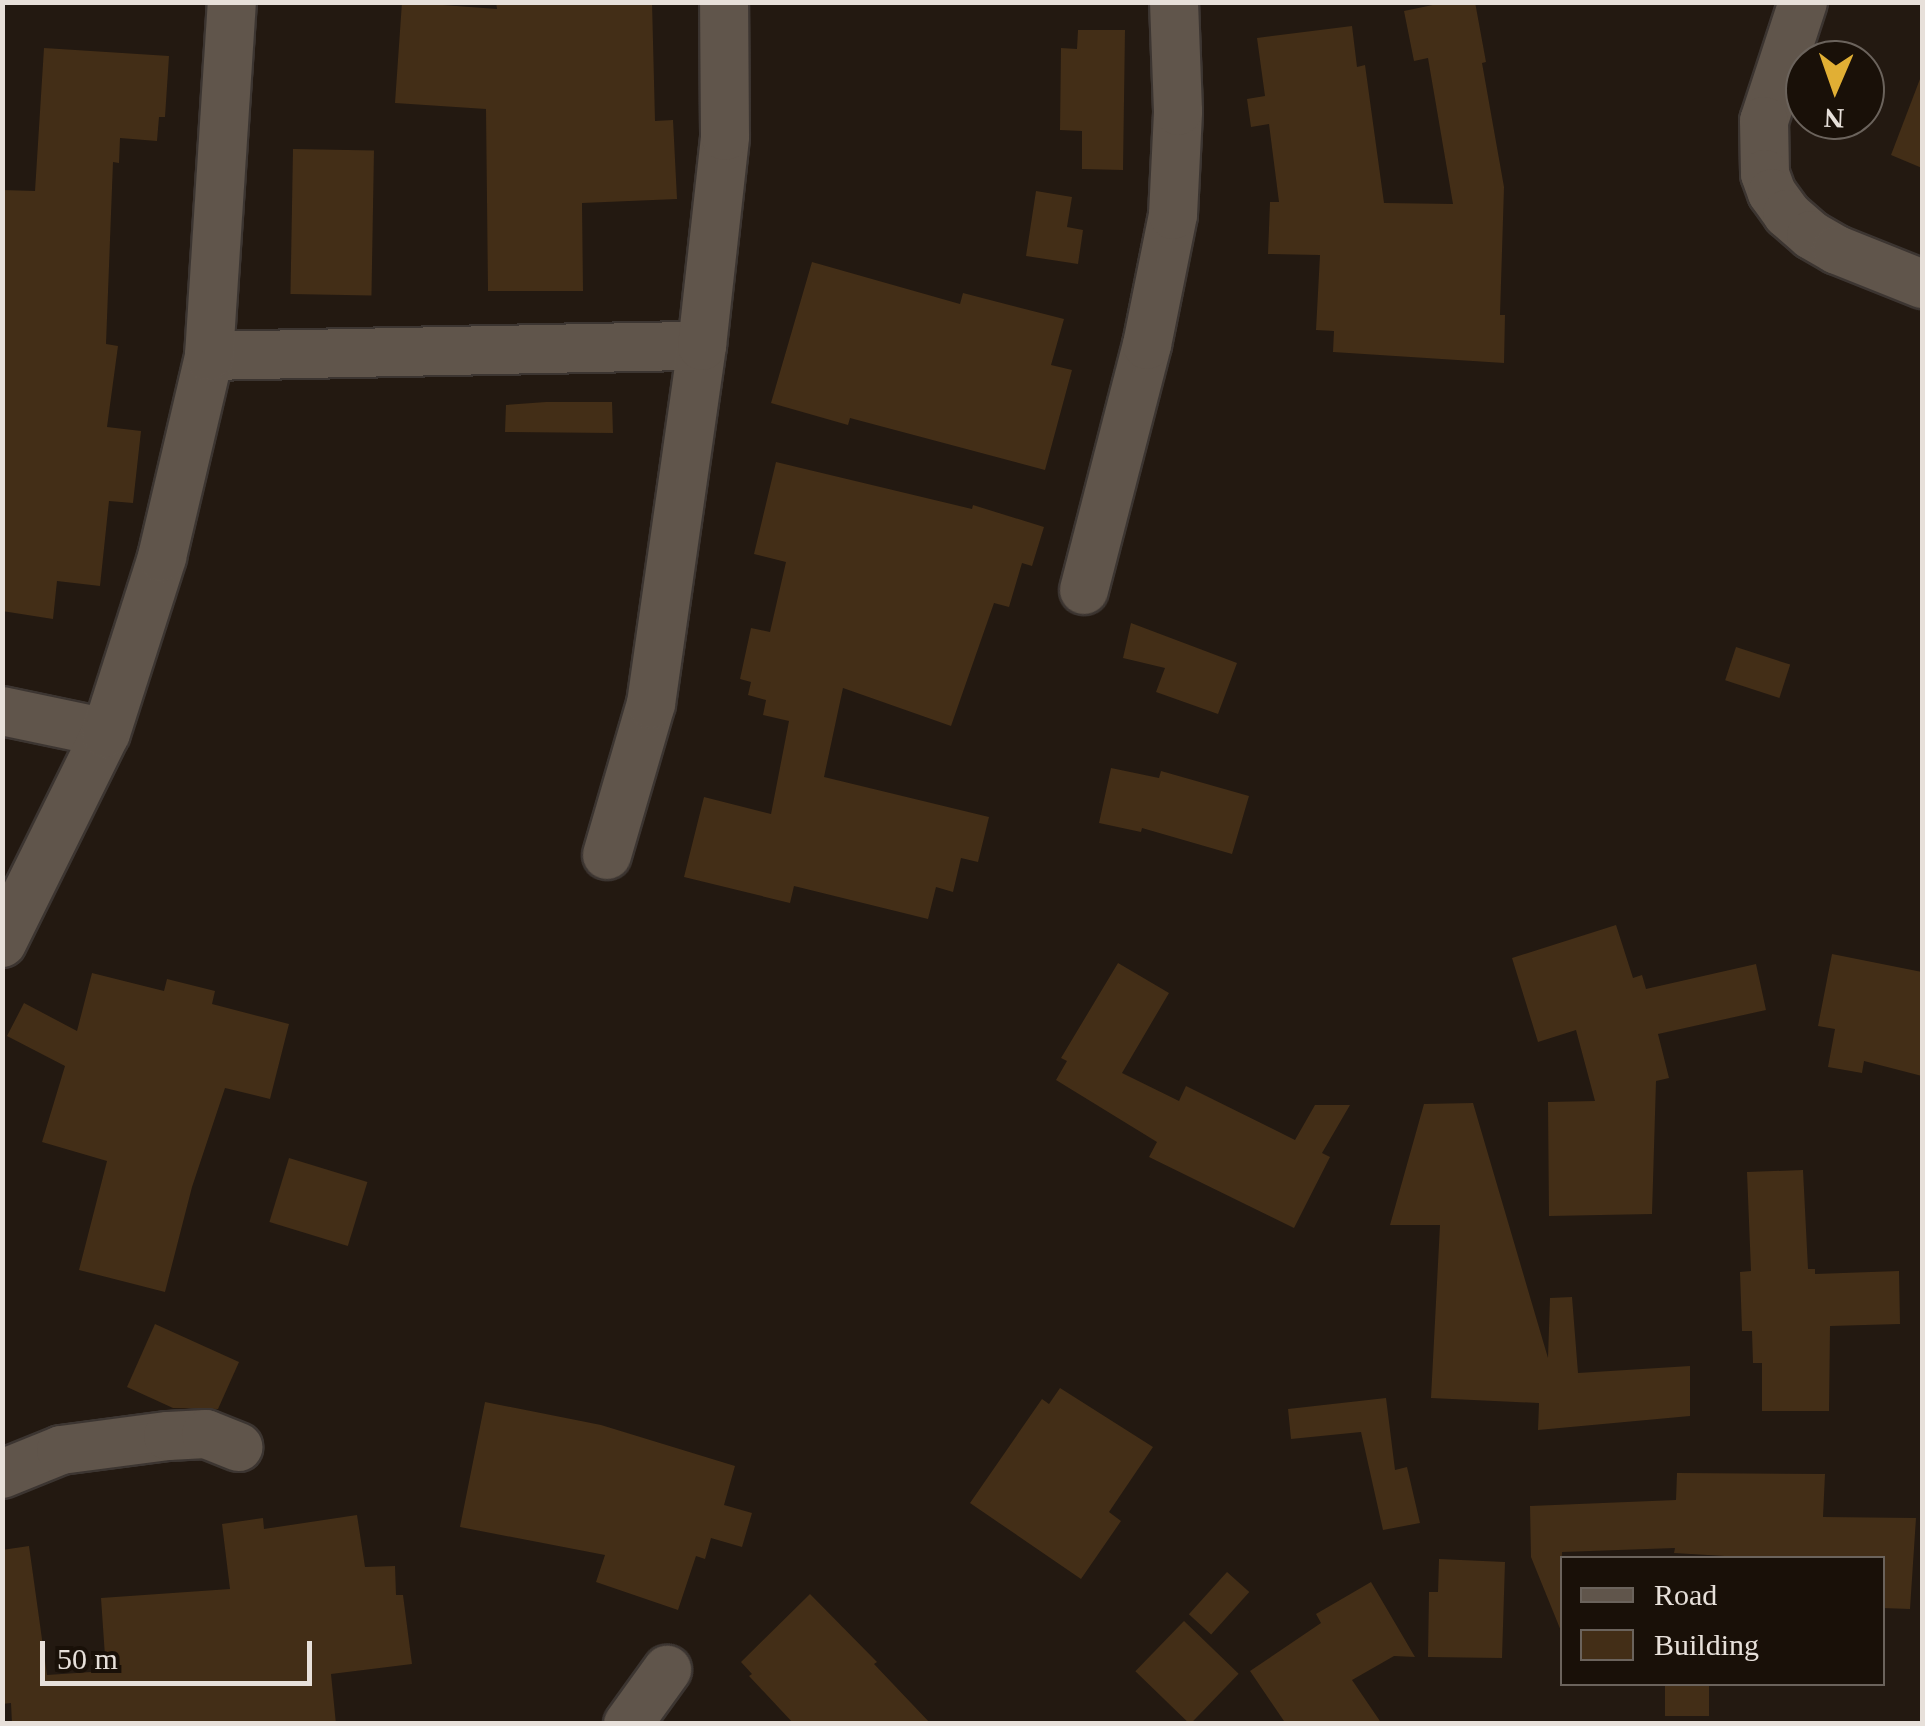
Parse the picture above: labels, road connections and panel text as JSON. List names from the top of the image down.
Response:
{
  "legend": ["Road", "Building"],
  "scale_bar": "50 m",
  "north": "bottom"
}
